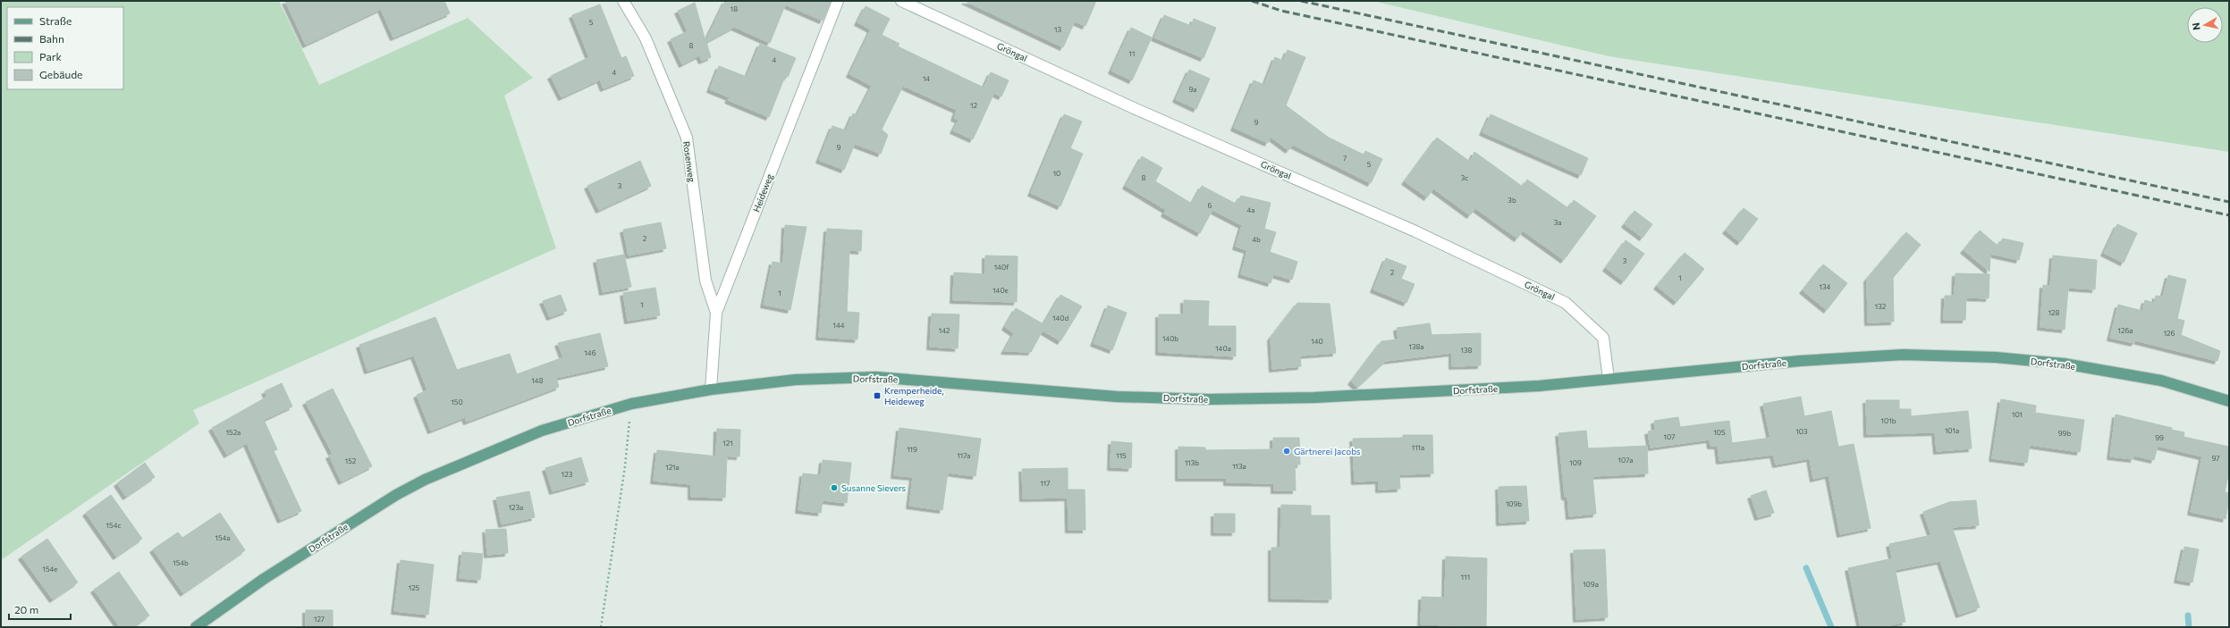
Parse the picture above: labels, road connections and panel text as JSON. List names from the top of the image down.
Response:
{
  "streets": {
    "main road": ["Dorfstraße"],
    "street": ["Gröngal", "Rosenweg", "Heideweg"]
  },
  "crossings": [
    ["Gröngal", "Dorfstraße"],
    ["Rosenweg", "Heideweg"],
    ["Heideweg", "Dorfstraße"]
  ],
  "places": {
    "transit": ["Kremperheide, Heideweg"],
    "other": ["Gärtnerei Jacobs", "Susanne Sievers"]
  },
  "house_numbers": [
    "18",
    "5",
    "13",
    "8",
    "11",
    "4",
    "4",
    "14",
    "9a",
    "12",
    "9",
    "9",
    "7",
    "5",
    "10",
    "8",
    "3c",
    "3",
    "3b",
    "6",
    "4a",
    "3a",
    "2",
    "4b",
    "3",
    "140f",
    "2",
    "1",
    "134",
    "140e",
    "1",
    "1",
    "132",
    "128",
    "140d",
    "144",
    "142",
    "126a",
    "126",
    "140b",
    "140",
    "138a",
    "140a",
    "138",
    "146",
    "148",
    "150",
    "101",
    "101b",
    "101a",
    "103",
    "152a",
    "105",
    "99b",
    "107",
    "99",
    "121",
    "111a",
    "119",
    "117a",
    "115",
    "97",
    "107a",
    "152",
    "113b",
    "109",
    "113a",
    "121a",
    "123",
    "117",
    "109b",
    "123a",
    "154c",
    "154a",
    "154b",
    "154e",
    "111",
    "109a",
    "125",
    "127"
  ],
  "legend": [
    "Straße",
    "Bahn",
    "Park",
    "Gebäude"
  ],
  "scale_bar": "20 m",
  "north": "left"
}
